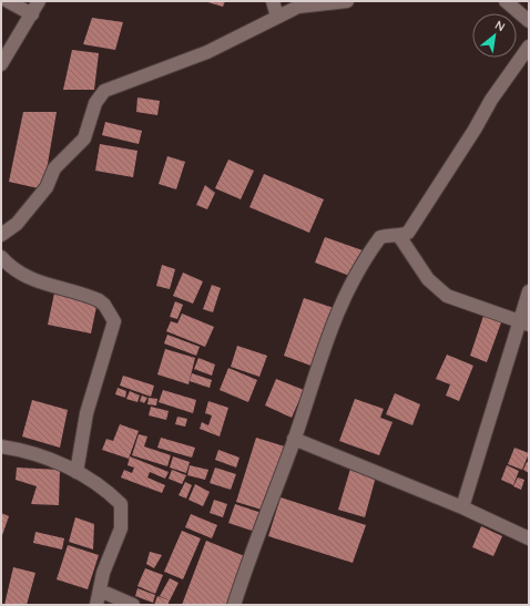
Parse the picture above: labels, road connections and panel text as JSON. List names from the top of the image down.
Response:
{
  "north": "top right"
}
